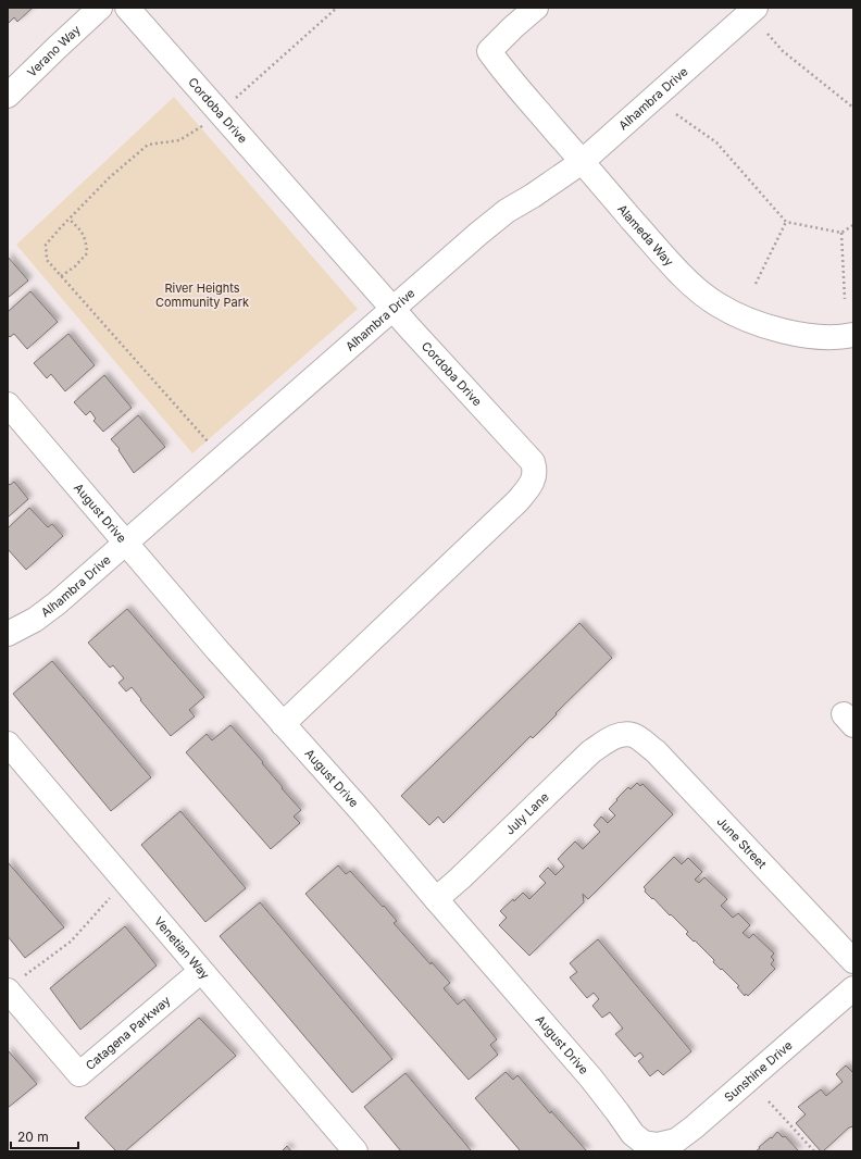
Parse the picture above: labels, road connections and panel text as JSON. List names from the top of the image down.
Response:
{
  "streets": {
    "street": [
      "Verano Way",
      "Alhambra Drive",
      "Cordoba Drive",
      "Alameda Way",
      "August Drive",
      "July Lane",
      "June Street",
      "Venetian Way",
      "Catagena Parkway",
      "Sunshine Drive"
    ]
  },
  "crossings": [
    ["Alhambra Drive", "Cordoba Drive"],
    ["Alhambra Drive", "Alameda Way"],
    ["Alhambra Drive", "August Drive"],
    ["Cordoba Drive", "August Drive"],
    ["August Drive", "July Lane"],
    ["August Drive", "Sunshine Drive"],
    ["July Lane", "June Street"],
    ["Venetian Way", "Catagena Parkway"]
  ],
  "parks": ["River Heights Community Park"],
  "scale_bar": "20 m"
}
